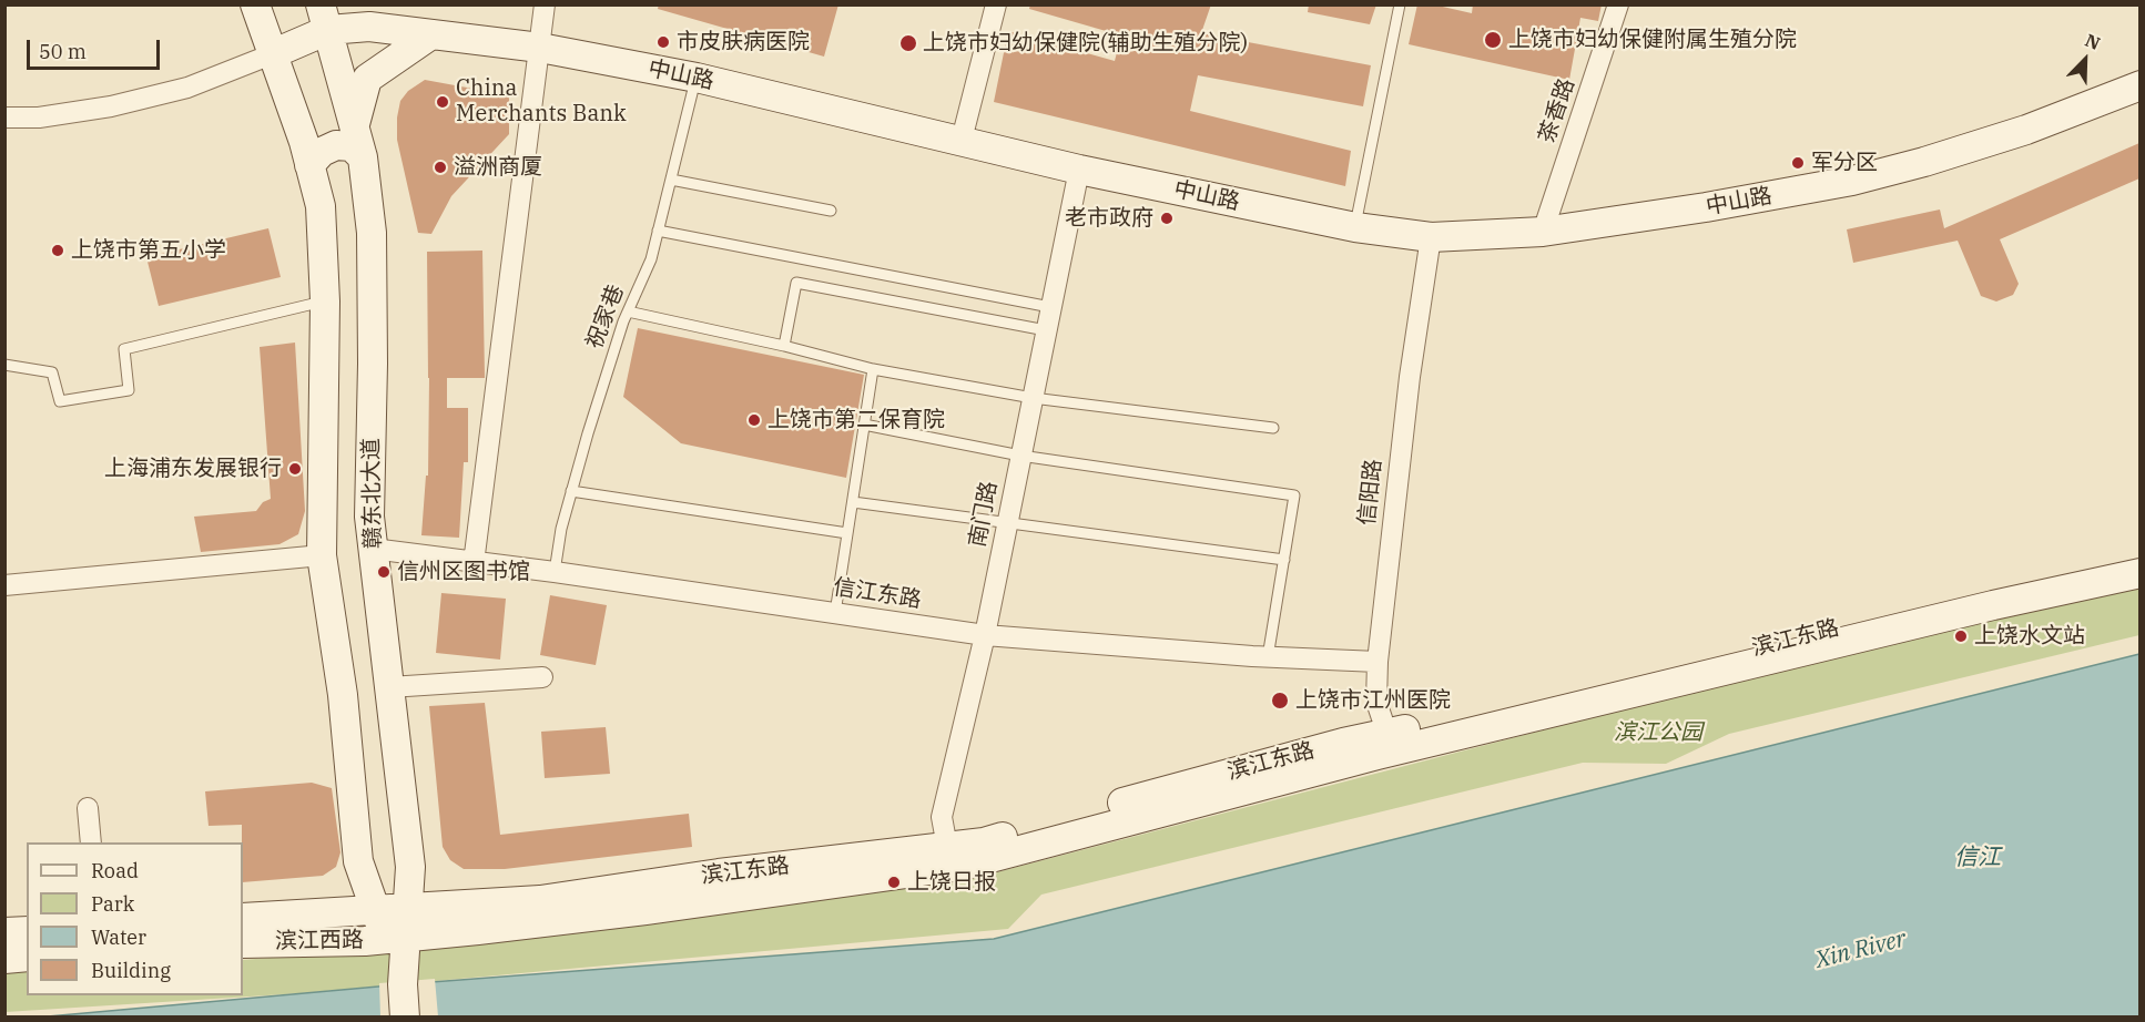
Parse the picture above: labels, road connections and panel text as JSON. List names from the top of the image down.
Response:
{
  "streets": {
    "main road": [
      "中山路",
      "赣东北大道",
      "滨江东路",
      "滨江西路"
    ],
    "street": [
      "茶香路",
      "信阳路",
      "南门路",
      "信江东路"
    ],
    "lane": ["祝家巷"]
  },
  "crossings": [
    ["中山路", "茶香路"],
    ["中山路", "祝家巷"],
    ["中山路", "信阳路"],
    ["中山路", "赣东北大道"],
    ["中山路", "南门路"],
    ["祝家巷", "信江东路"],
    ["信阳路", "信江东路"],
    ["信阳路", "滨江东路"],
    ["赣东北大道", "信江东路"],
    ["赣东北大道", "滨江东路"],
    ["赣东北大道", "滨江西路"],
    ["南门路", "信江东路"],
    ["南门路", "滨江东路"],
    ["滨江东路", "滨江西路"]
  ],
  "water": ["信江", "Xin River"],
  "parks": ["滨江公园"],
  "places": [
    "上饶市妇幼保健附属生殖分院",
    "市皮肤病医院",
    "上饶市妇幼保健院(辅助生殖分院)",
    "China Merchants Bank",
    "军分区",
    "溢洲商厦",
    "老市政府",
    "上饶市第五小学",
    "上饶市第二保育院",
    "上海浦东发展银行",
    "信州区图书馆",
    "上饶水文站",
    "上饶市江州医院",
    "上饶日报"
  ],
  "legend": [
    "Road",
    "Park",
    "Water",
    "Building"
  ],
  "scale_bar": "50 m",
  "north": "top right"
}
